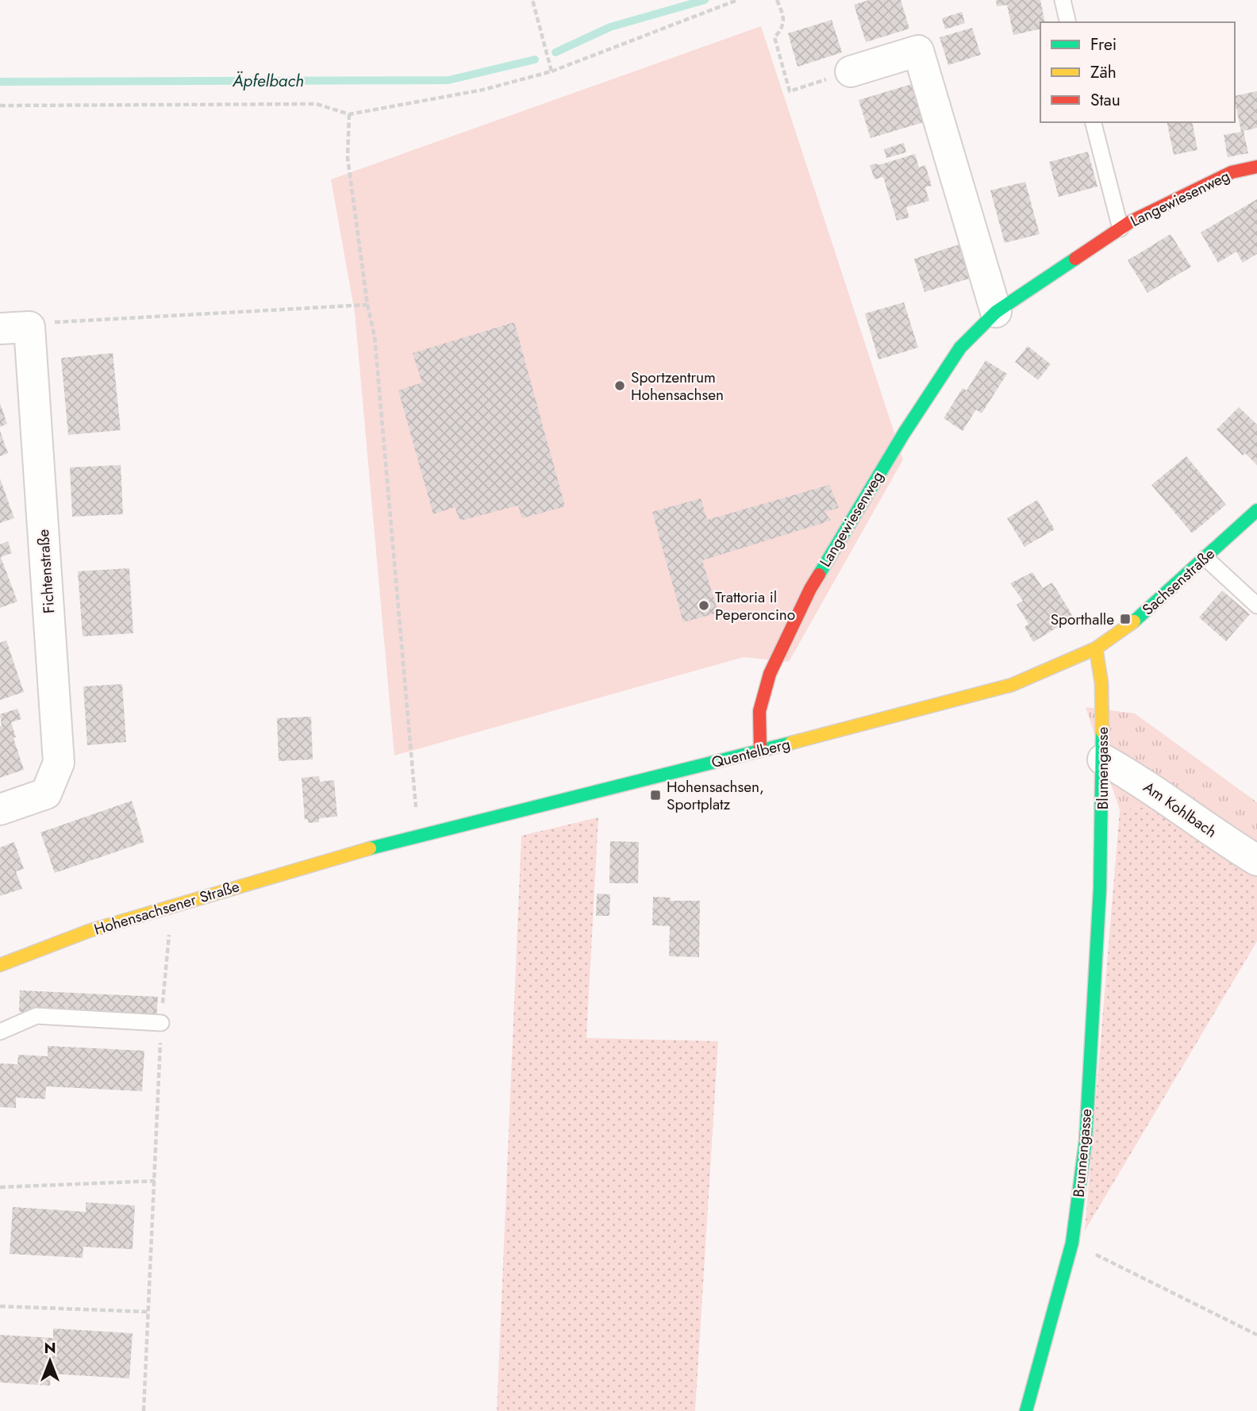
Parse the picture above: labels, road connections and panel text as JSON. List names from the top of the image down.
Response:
{
  "streets": {
    "street": [
      "Langewiesenweg",
      "Fichtenstraße",
      "Sachsenstraße",
      "Quentelberg",
      "Blumengasse",
      "Am Kohlbach",
      "Hohensachsener Straße",
      "Brunnengasse"
    ]
  },
  "crossings": [
    ["Langewiesenweg", "Quentelberg"],
    ["Sachsenstraße", "Quentelberg"],
    ["Sachsenstraße", "Blumengasse"],
    ["Quentelberg", "Blumengasse"],
    ["Quentelberg", "Hohensachsener Straße"],
    ["Blumengasse", "Am Kohlbach"],
    ["Blumengasse", "Brunnengasse"]
  ],
  "water": ["Äpfelbach"],
  "places": {
    "other": ["Sportzentrum Hohensachsen", "Trattoria il Peperoncino"],
    "transit": ["Sporthalle", "Hohensachsen, Sportplatz"]
  },
  "legend": ["Frei", "Zäh", "Stau"],
  "north": "top"
}
